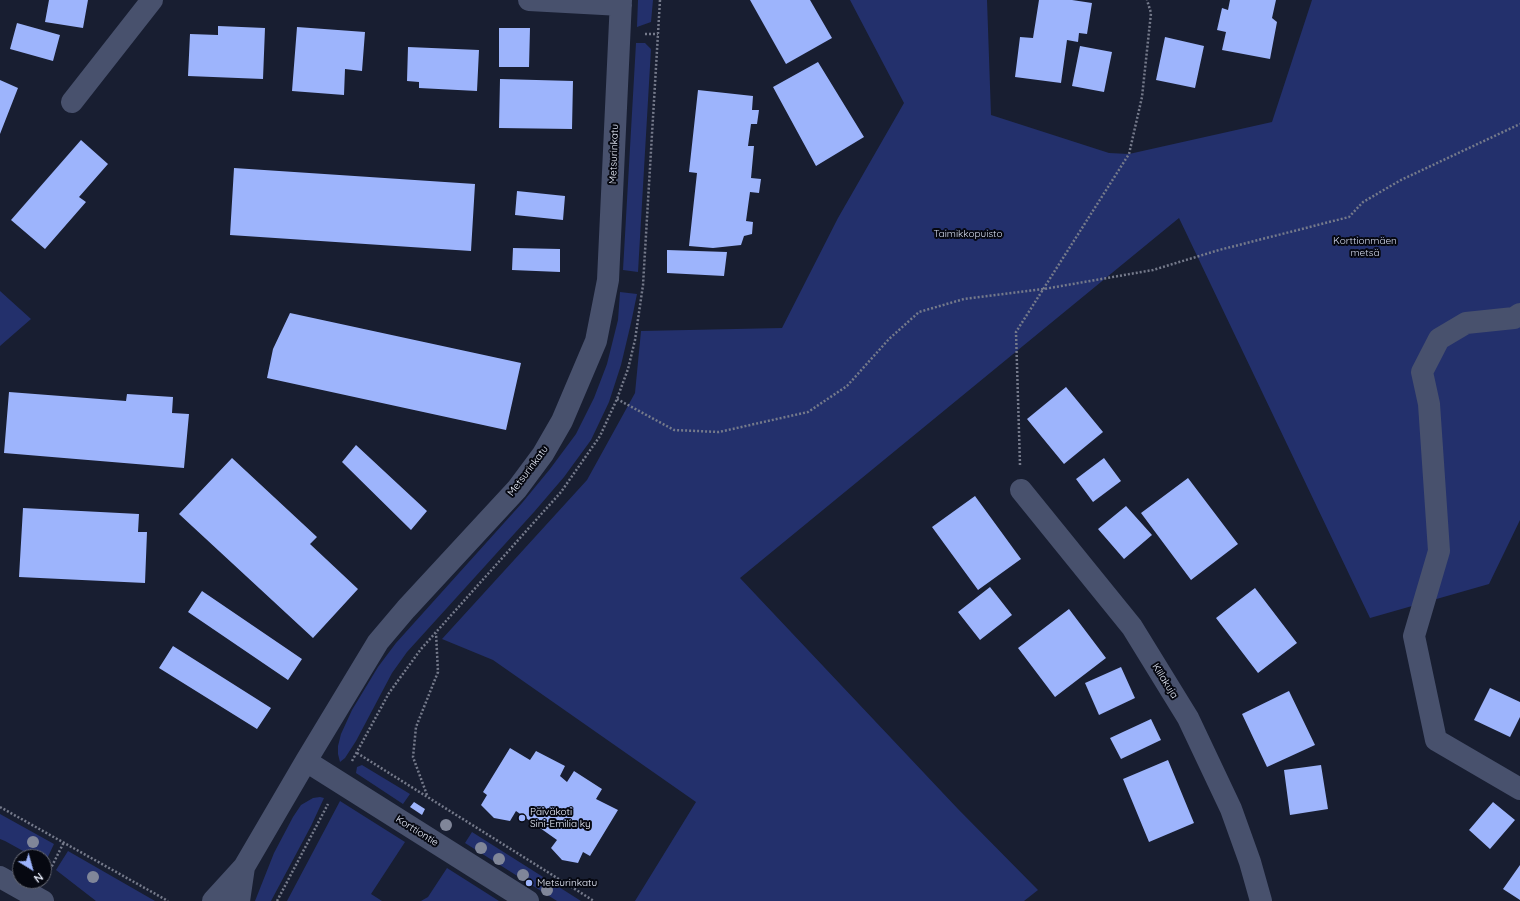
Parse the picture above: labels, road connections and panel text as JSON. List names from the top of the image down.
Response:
{
  "streets": {
    "street": ["Metsurinkatu", "Kiilakuja", "Korttiontie"]
  },
  "crossings": [
    ["Metsurinkatu", "Korttiontie"]
  ],
  "parks": ["Taimikkopuisto", "Korttionmäen metsä"],
  "places": ["Päiväkoti Sini-Emilia ky", "Metsurinkatu"],
  "north": "bottom right"
}
